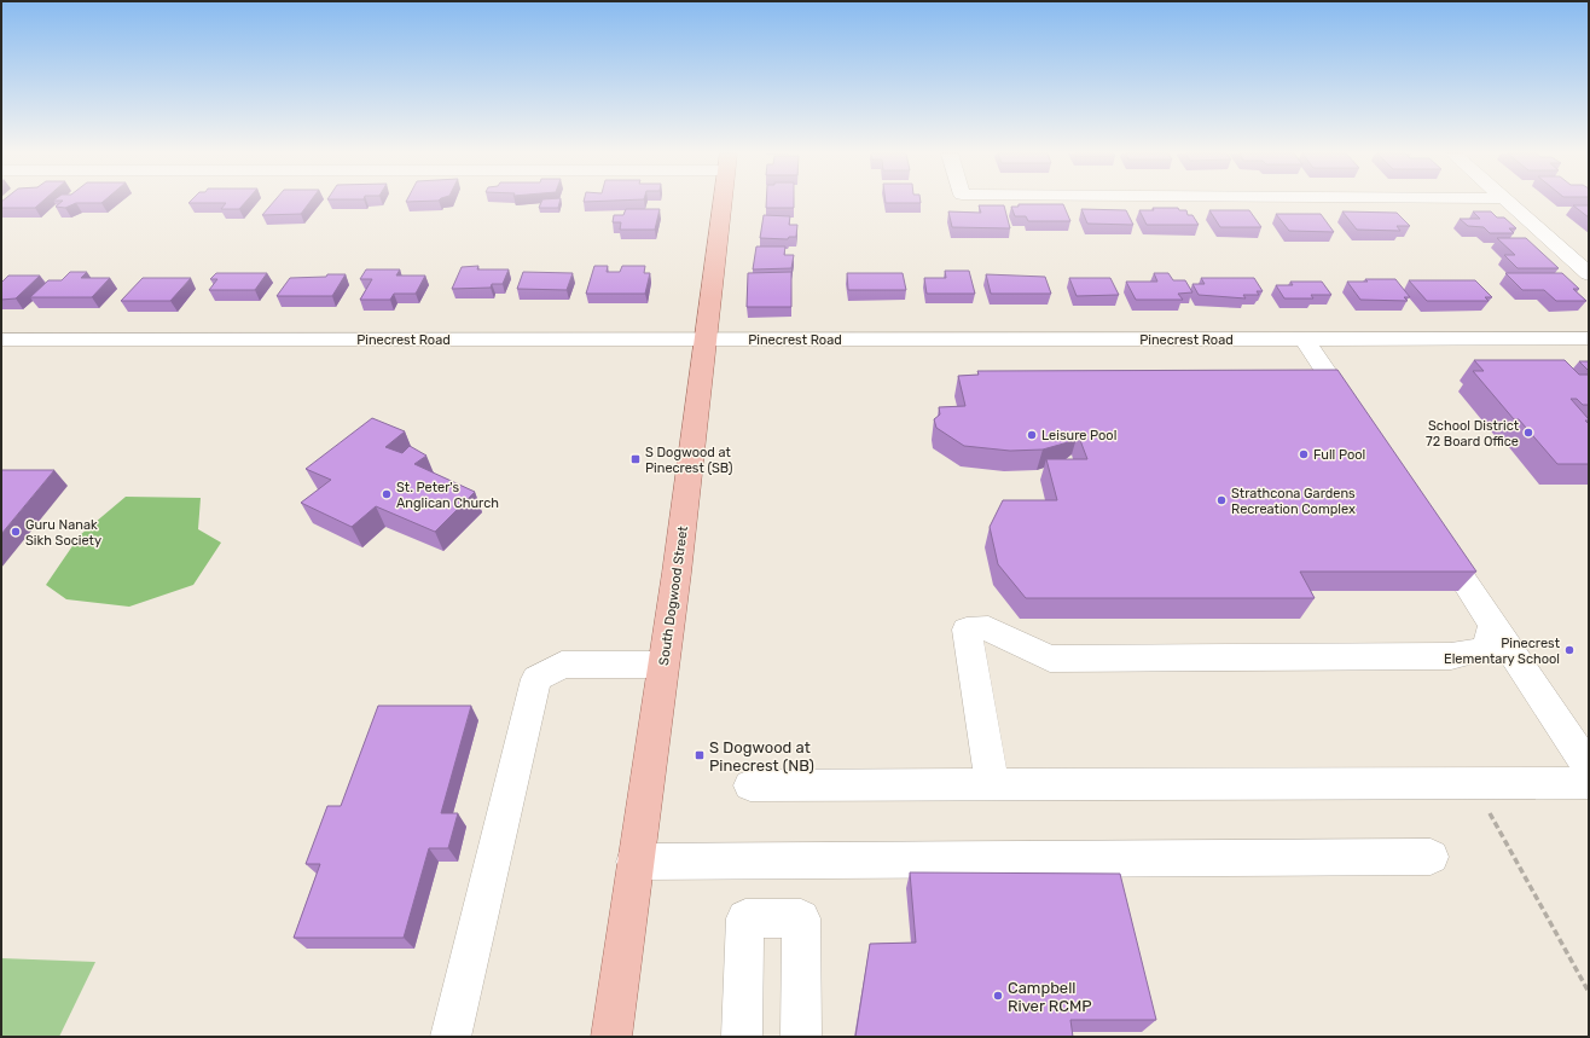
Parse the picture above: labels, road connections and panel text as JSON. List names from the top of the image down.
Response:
{
  "streets": {
    "main road": ["South Dogwood Street"],
    "street": ["Pinecrest Road"]
  },
  "crossings": [
    ["Pinecrest Road", "South Dogwood Street"]
  ],
  "places": {
    "other": [
      "School District 72 Board Office",
      "Leisure Pool",
      "Full Pool",
      "St. Peter's Anglican Church",
      "Strathcona Gardens Recreation Complex",
      "Guru Nanak Sikh Society",
      "Pinecrest Elementary School",
      "Campbell River RCMP"
    ],
    "transit": ["S Dogwood at Pinecrest (SB)", "S Dogwood at Pinecrest (NB)"]
  }
}
